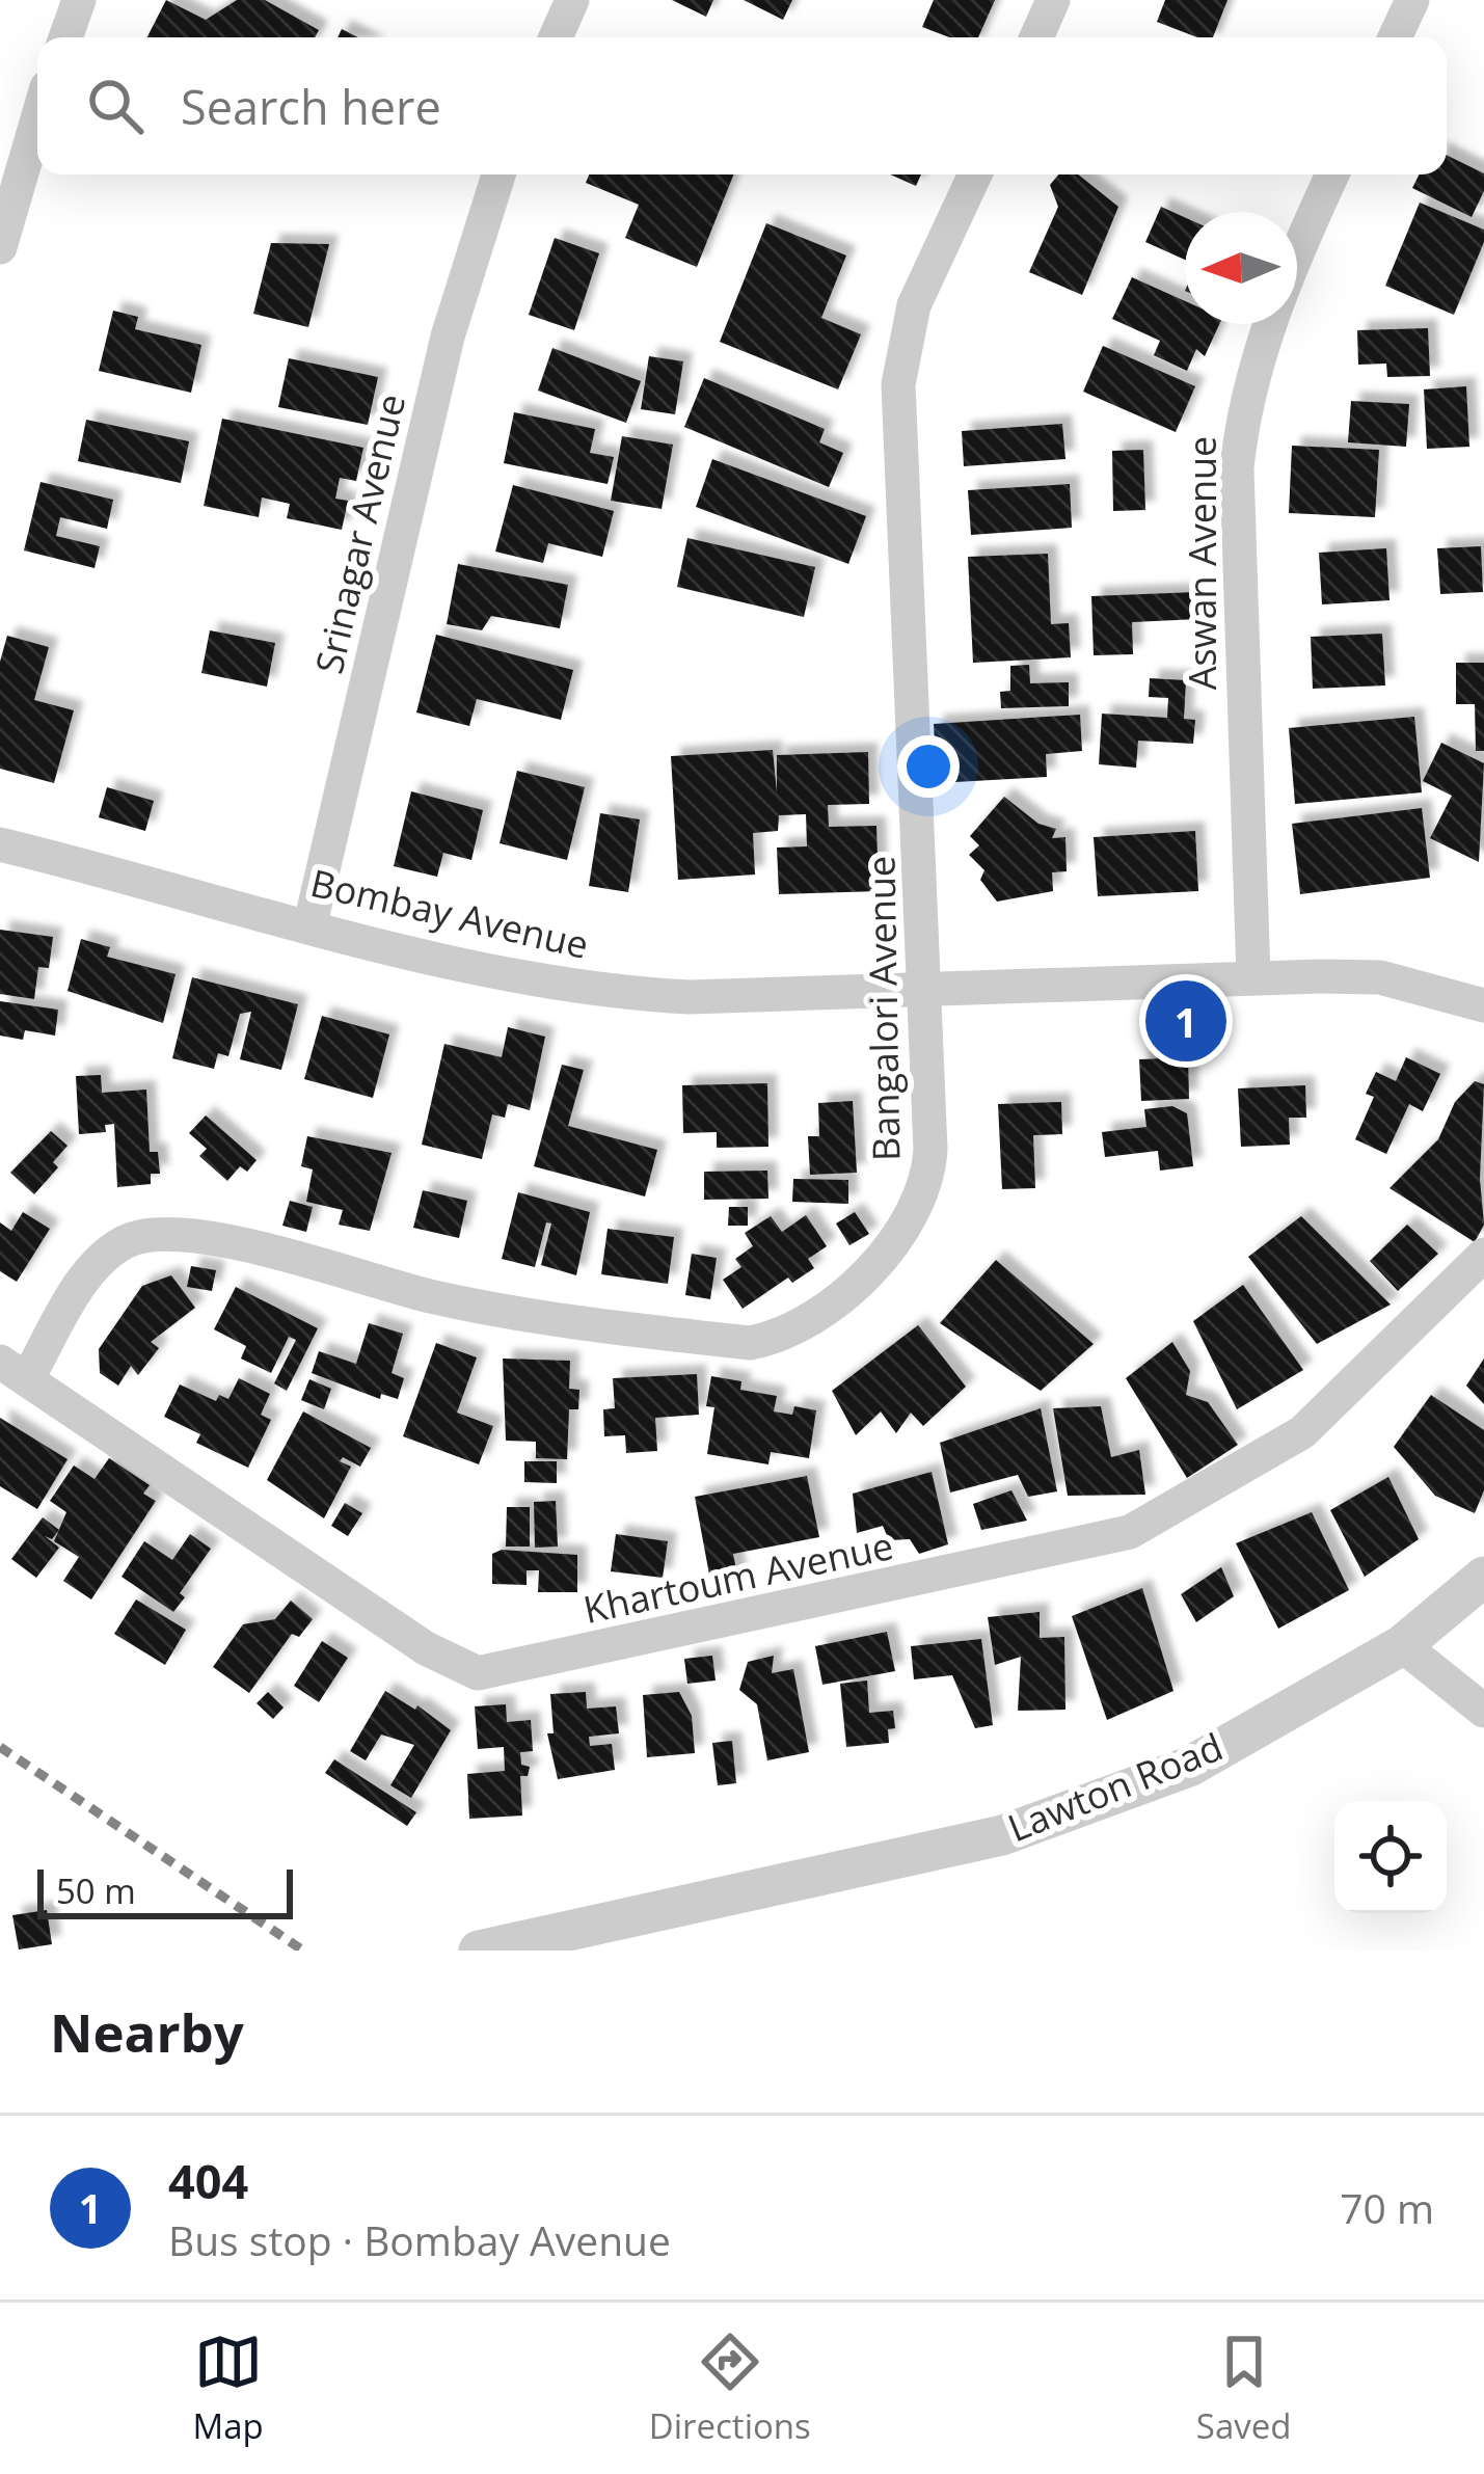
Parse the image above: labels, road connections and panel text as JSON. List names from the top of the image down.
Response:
{
  "streets": {
    "street": [
      "Srinagar Avenue",
      "Aswan Avenue",
      "Bombay Avenue",
      "Bangalori Avenue",
      "Khartoum Avenue",
      "Lawton Road"
    ]
  },
  "crossings": [
    ["Srinagar Avenue", "Bombay Avenue"],
    ["Aswan Avenue", "Bombay Avenue"],
    ["Bombay Avenue", "Bangalori Avenue"],
    ["Bangalori Avenue", "Khartoum Avenue"]
  ],
  "scale_bar": "50 m",
  "north": "left",
  "page": {
    "search": "Search here",
    "pins": "1",
    "scale": "50 m",
    "heading": "Nearby",
    "list": [
      {
        "mark": "1",
        "name": "404",
        "note": "Bus stop · Bombay Avenue",
        "value": "70 m"
      }
    ],
    "nav": ["Map", "Directions", "Saved"]
  }
}
